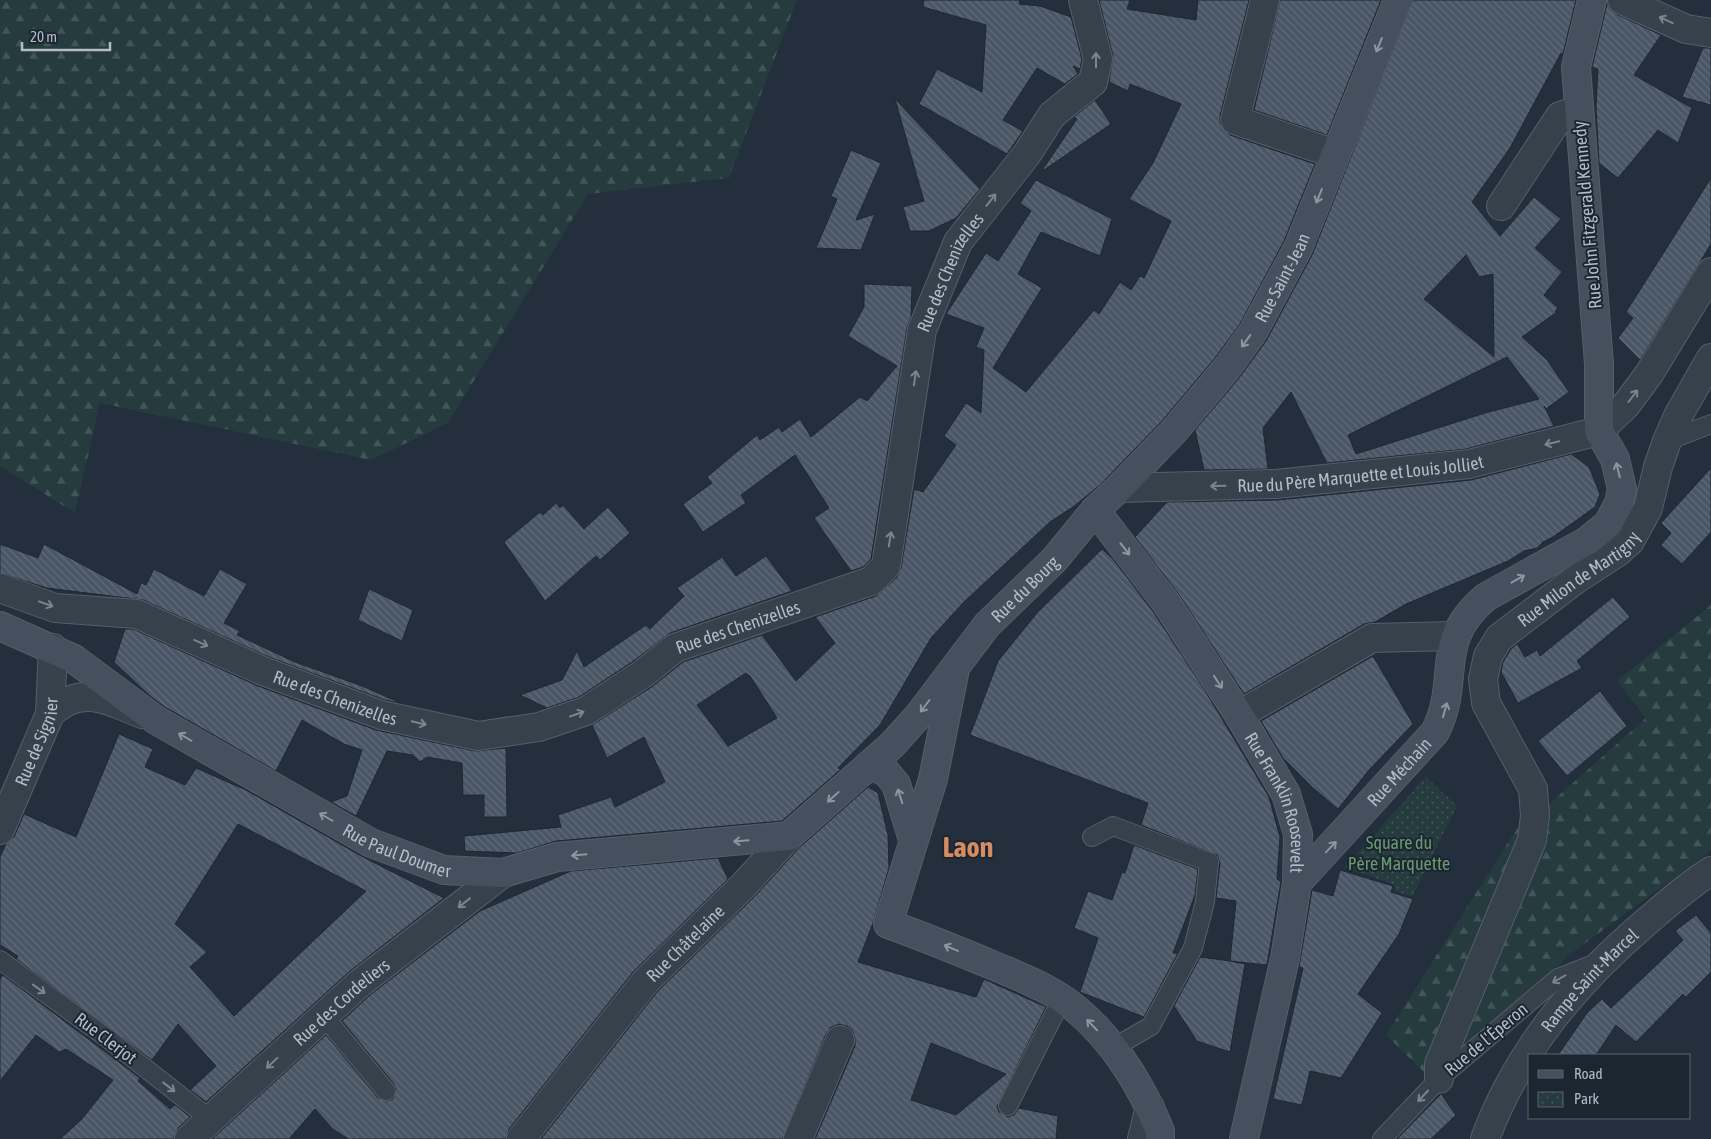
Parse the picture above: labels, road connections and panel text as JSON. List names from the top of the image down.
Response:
{
  "streets": {
    "street": [
      "Rue John Fitzgerald Kennedy",
      "Rue des Chenizelles",
      "Rue Saint-Jean",
      "Rue du Père Marquette et Louis Jolliet",
      "Rue Milon de Martigny",
      "Rue du Bourg",
      "Rue de Signier",
      "Rue Méchain",
      "Rue Franklin Roosevelt",
      "Rue Paul Doumer",
      "Rue Châtelaine",
      "Rampe Saint-Marcel",
      "Rue des Cordeliers"
    ],
    "lane": ["Rue Clerjot", "Rue de l'Éperon"]
  },
  "crossings": [
    ["Rue John Fitzgerald Kennedy", "Rue du Père Marquette et Louis Jolliet"],
    ["Rue John Fitzgerald Kennedy", "Rue Méchain"],
    ["Rue Saint-Jean", "Rue du Père Marquette et Louis Jolliet"],
    ["Rue Saint-Jean", "Rue du Bourg"],
    ["Rue Saint-Jean", "Rue Franklin Roosevelt"],
    ["Rue du Père Marquette et Louis Jolliet", "Rue Méchain"],
    ["Rue Milon de Martigny", "Rue de l'Éperon"],
    ["Rue du Bourg", "Rue Franklin Roosevelt"],
    ["Rue du Bourg", "Rue Châtelaine"],
    ["Rue de Signier", "Rue Paul Doumer"],
    ["Rue Méchain", "Rue Franklin Roosevelt"],
    ["Rue Paul Doumer", "Rue Châtelaine"],
    ["Rue Paul Doumer", "Rue des Cordeliers"],
    ["Rampe Saint-Marcel", "Rue de l'Éperon"],
    ["Rue des Cordeliers", "Rue Clerjot"]
  ],
  "one_way": [
    "Rue Saint-Jean",
    "Rue Méchain",
    "Rue Franklin Roosevelt",
    "Rue Paul Doumer",
    "Rue des Cordeliers",
    "Rue Clerjot",
    "Rue de l'Éperon"
  ],
  "districts": ["Laon"],
  "parks": ["Square du Père Marquette"],
  "legend": ["Road", "Park"],
  "scale_bar": "20 m"
}
